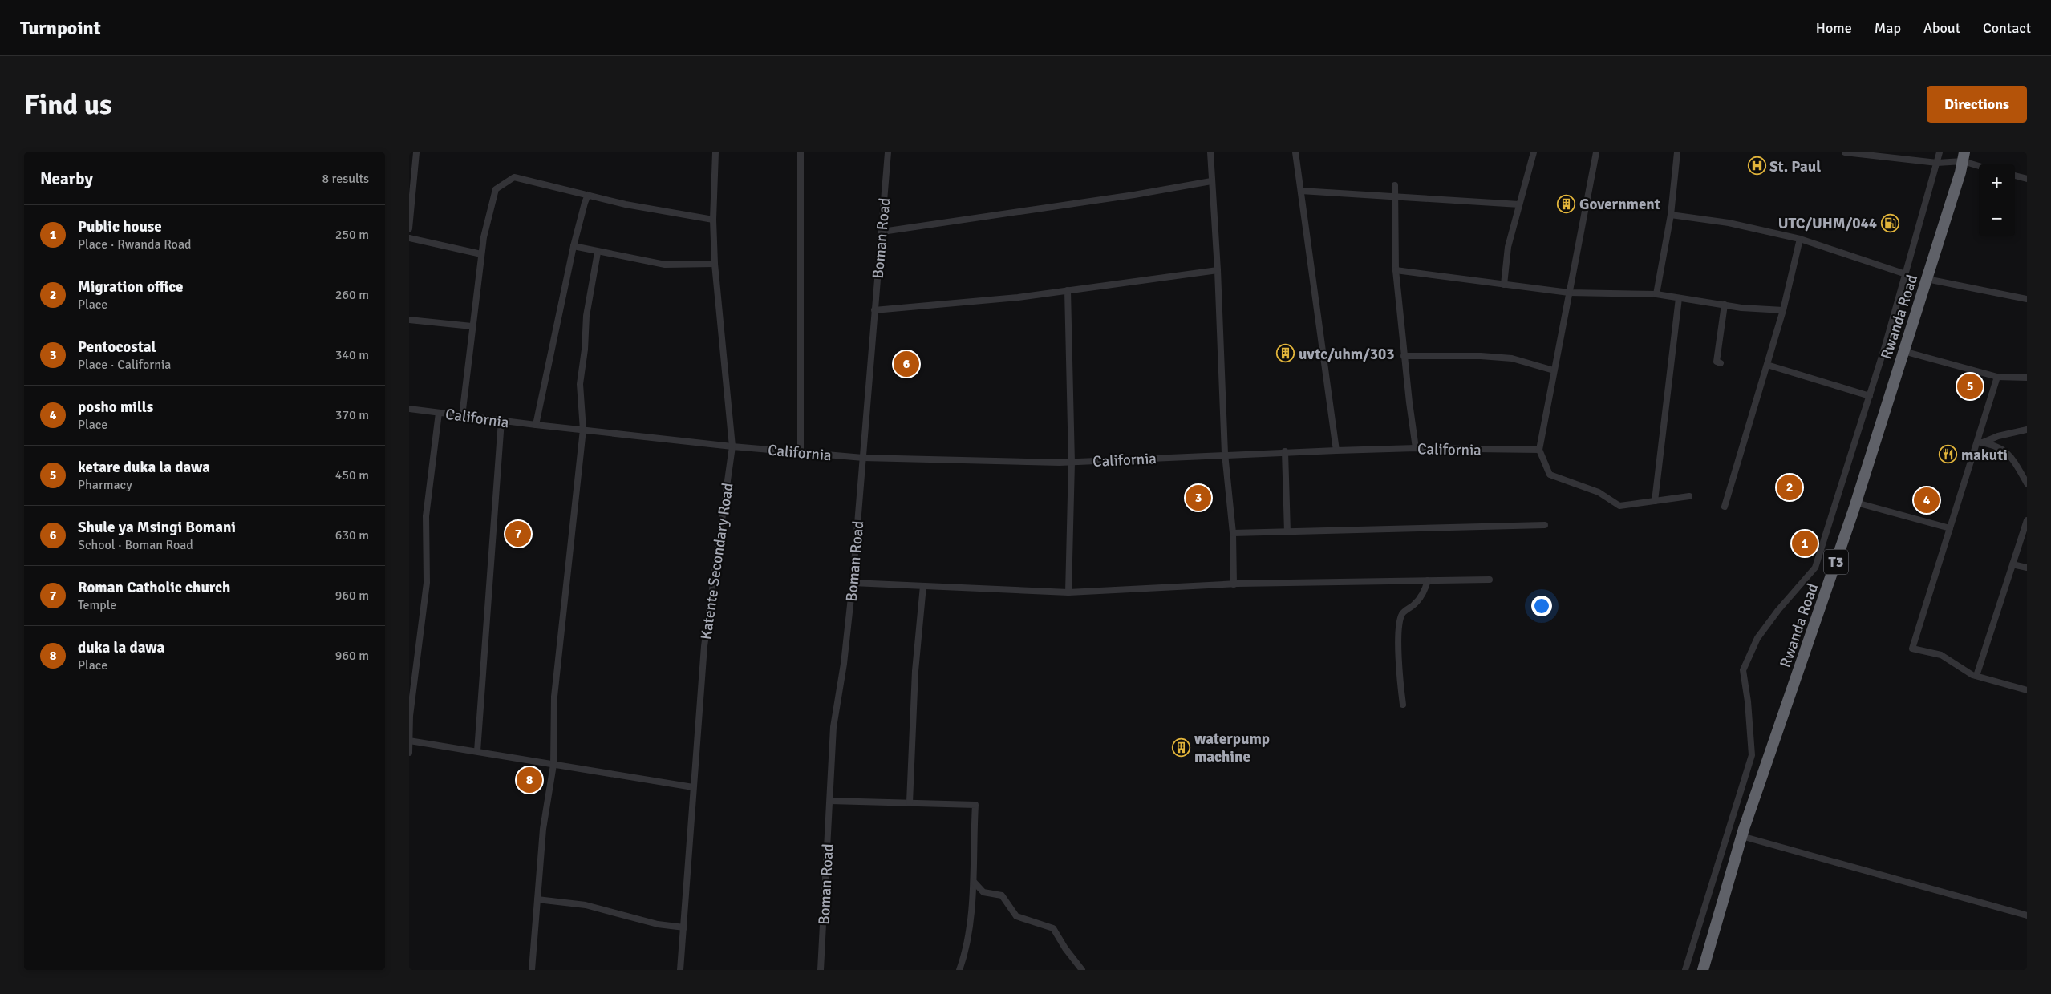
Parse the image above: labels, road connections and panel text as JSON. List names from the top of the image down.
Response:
{
  "streets": {
    "highway": ["Rwanda Road", "T3"],
    "street": ["Boman Road", "California", "Katente Secondary Road"]
  },
  "crossings": [
    ["Boman Road", "California"],
    ["California", "Katente Secondary Road"]
  ],
  "places": {
    "hospital": ["St. Paul"],
    "building": ["Government", "uvtc/uhm/303", "waterpump machine"],
    "fuel station": ["UTC/UHM/044"],
    "restaurant": ["makuti"]
  },
  "page": {
    "header": "Turnpoint",
    "nav": [
      "Home",
      "Map",
      "About",
      "Contact"
    ],
    "buttons": "Directions",
    "title": "Find us",
    "heading": ["Nearby", "8 results"],
    "map_buttons": ["+", "−"],
    "list": [
      {
        "mark": "1",
        "name": "Public house",
        "note": "Place · Rwanda Road",
        "value": "250 m"
      },
      {
        "mark": "2",
        "name": "Migration office",
        "note": "Place",
        "value": "260 m"
      },
      {
        "mark": "3",
        "name": "Pentocostal",
        "note": "Place · California",
        "value": "340 m"
      },
      {
        "mark": "4",
        "name": "posho mills",
        "note": "Place",
        "value": "370 m"
      },
      {
        "mark": "5",
        "name": "ketare duka la dawa",
        "note": "Pharmacy",
        "value": "450 m"
      },
      {
        "mark": "6",
        "name": "Shule ya Msingi Bomani",
        "note": "School · Boman Road",
        "value": "630 m"
      },
      {
        "mark": "7",
        "name": "Roman Catholic church",
        "note": "Temple",
        "value": "960 m"
      },
      {
        "mark": "8",
        "name": "duka la dawa",
        "note": "Place",
        "value": "960 m"
      }
    ],
    "pins": [
      "6",
      "5",
      "2",
      "3",
      "4",
      "7",
      "1",
      "8"
    ]
  }
}
